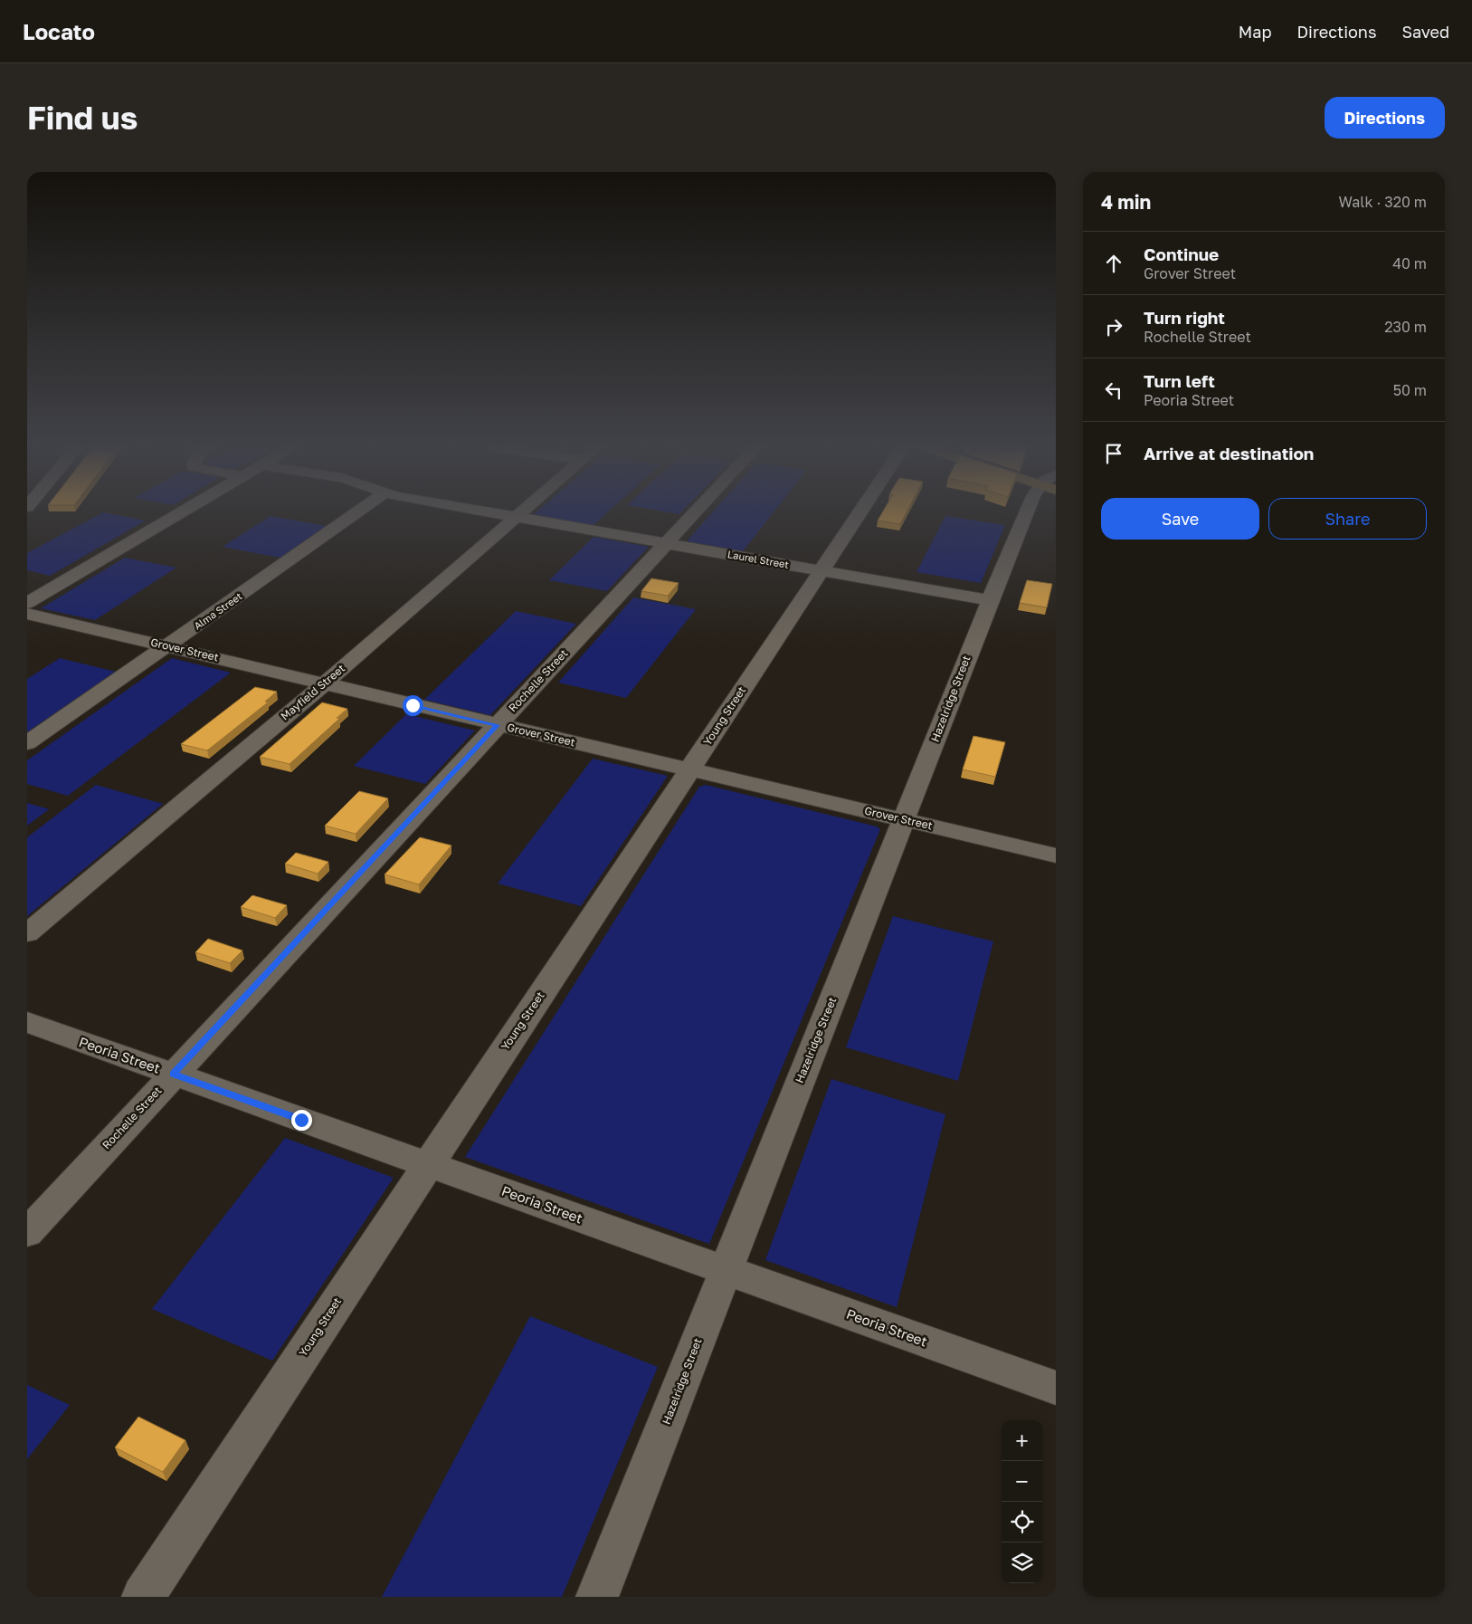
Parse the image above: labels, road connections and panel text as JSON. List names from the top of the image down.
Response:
{
  "streets": {
    "street": [
      "Laurel Street",
      "Alma Street",
      "Grover Street",
      "Rochelle Street",
      "Mayfield Street",
      "Hazelridge Street",
      "Young Street",
      "Peoria Street"
    ]
  },
  "crossings": [
    ["Laurel Street", "Rochelle Street"],
    ["Laurel Street", "Mayfield Street"],
    ["Laurel Street", "Hazelridge Street"],
    ["Laurel Street", "Young Street"],
    ["Alma Street", "Grover Street"],
    ["Grover Street", "Rochelle Street"],
    ["Grover Street", "Mayfield Street"],
    ["Grover Street", "Hazelridge Street"],
    ["Grover Street", "Young Street"],
    ["Rochelle Street", "Peoria Street"],
    ["Hazelridge Street", "Peoria Street"],
    ["Young Street", "Peoria Street"]
  ],
  "page": {
    "header": "Locato",
    "nav": ["Map", "Directions", "Saved"],
    "buttons": [
      "Directions",
      ["Save", "Share"]
    ],
    "title": "Find us",
    "heading": ["4 min", "Walk · 320 m"],
    "list": [
      ["Continue", "Grover Street", "40 m"],
      ["Turn right", "Rochelle Street", "230 m"],
      ["Turn left", "Peoria Street", "50 m"],
      "Arrive at destination"
    ],
    "map_buttons": ["+", "−"]
  }
}
